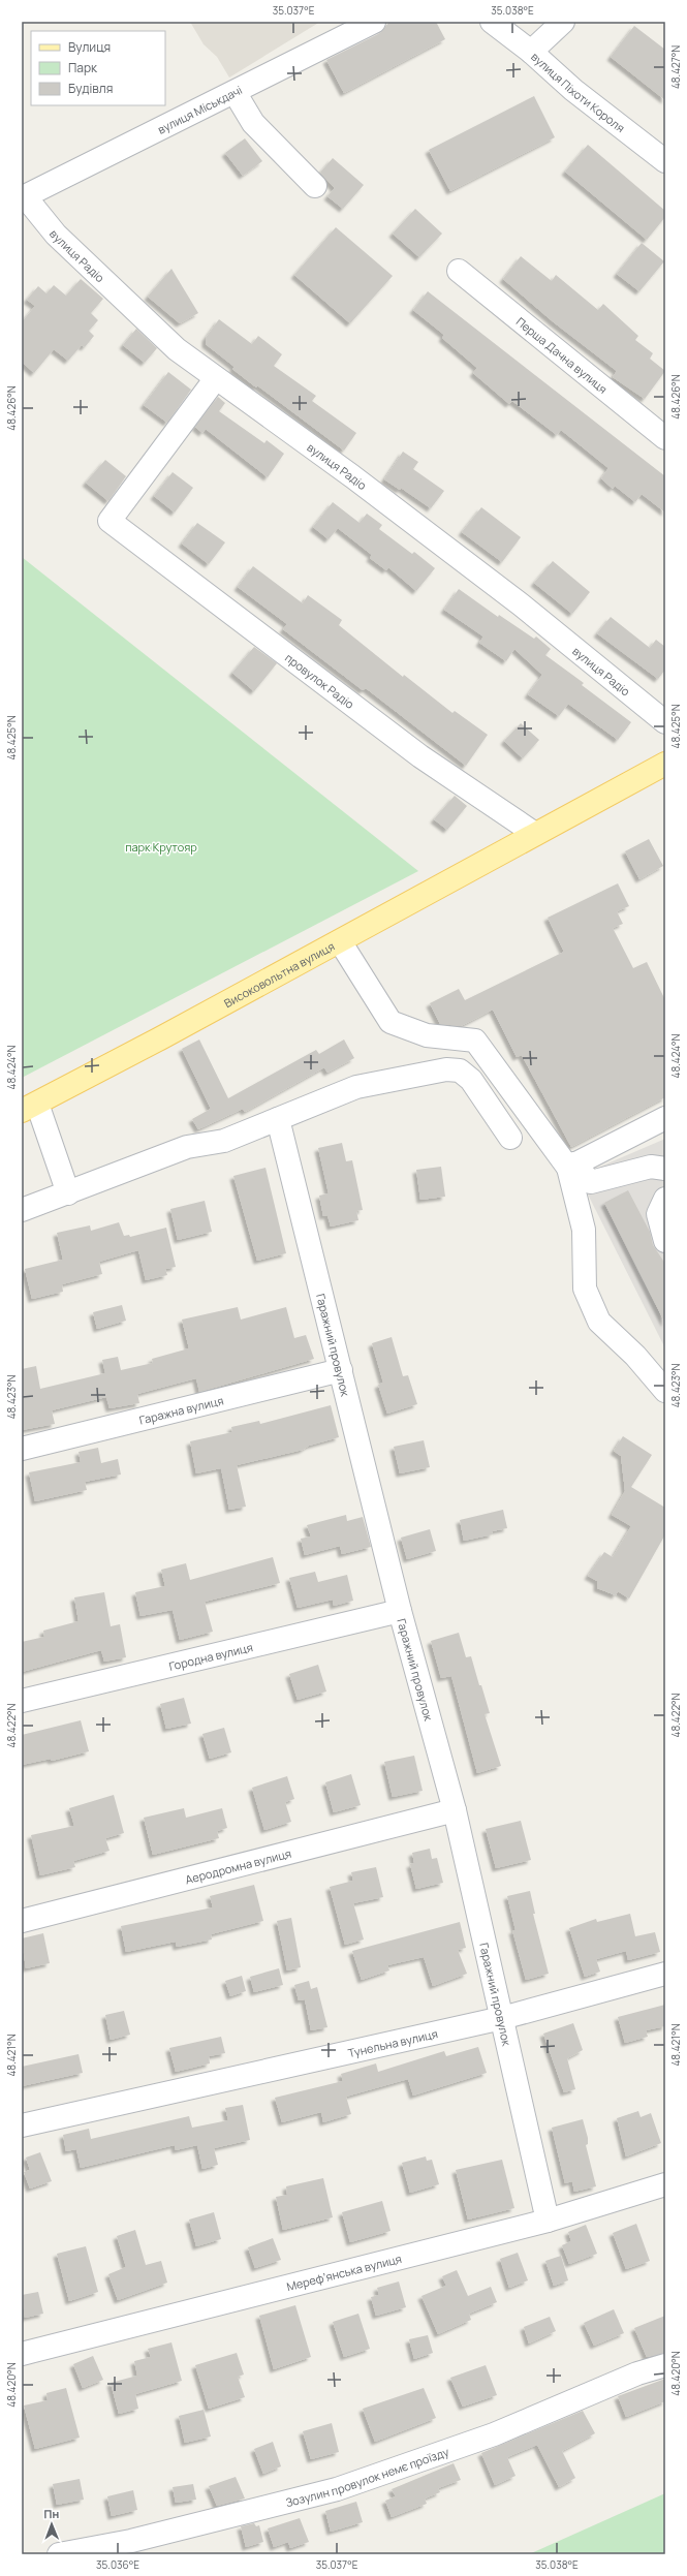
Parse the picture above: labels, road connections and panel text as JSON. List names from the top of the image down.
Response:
{
  "streets": {
    "main road": ["Високовольтна вулиця"],
    "street": [
      "вулиця Піхоти Короля",
      "вулиця Міськдачі",
      "вулиця Радіо",
      "Перша Дачна вулиця",
      "провулок Радіо",
      "Гаражний провулок",
      "Гаражна вулиця",
      "Городна вулиця",
      "Аеродромна вулиця",
      "Тунельна вулиця",
      "Мерефʼянська вулиця",
      "Зозулин провулок немє проїзду"
    ]
  },
  "crossings": [
    ["вулиця Міськдачі", "вулиця Радіо"],
    ["вулиця Радіо", "провулок Радіо"],
    ["провулок Радіо", "Високовольтна вулиця"],
    ["Гаражний провулок", "Гаражна вулиця"],
    ["Гаражний провулок", "Городна вулиця"],
    ["Гаражний провулок", "Аеродромна вулиця"],
    ["Гаражний провулок", "Тунельна вулиця"],
    ["Гаражний провулок", "Мерефʼянська вулиця"]
  ],
  "parks": ["парк Крутояр"],
  "legend": ["Вулиця", "Парк", "Будівля"],
  "north": "top",
  "coordinates": [
    "35.037°E",
    "35.038°E",
    "48.427°N",
    "48.426°N",
    "48.425°N",
    "48.424°N",
    "48.423°N",
    "48.422°N",
    "48.421°N",
    "48.420°N",
    "35.036°E"
  ]
}
